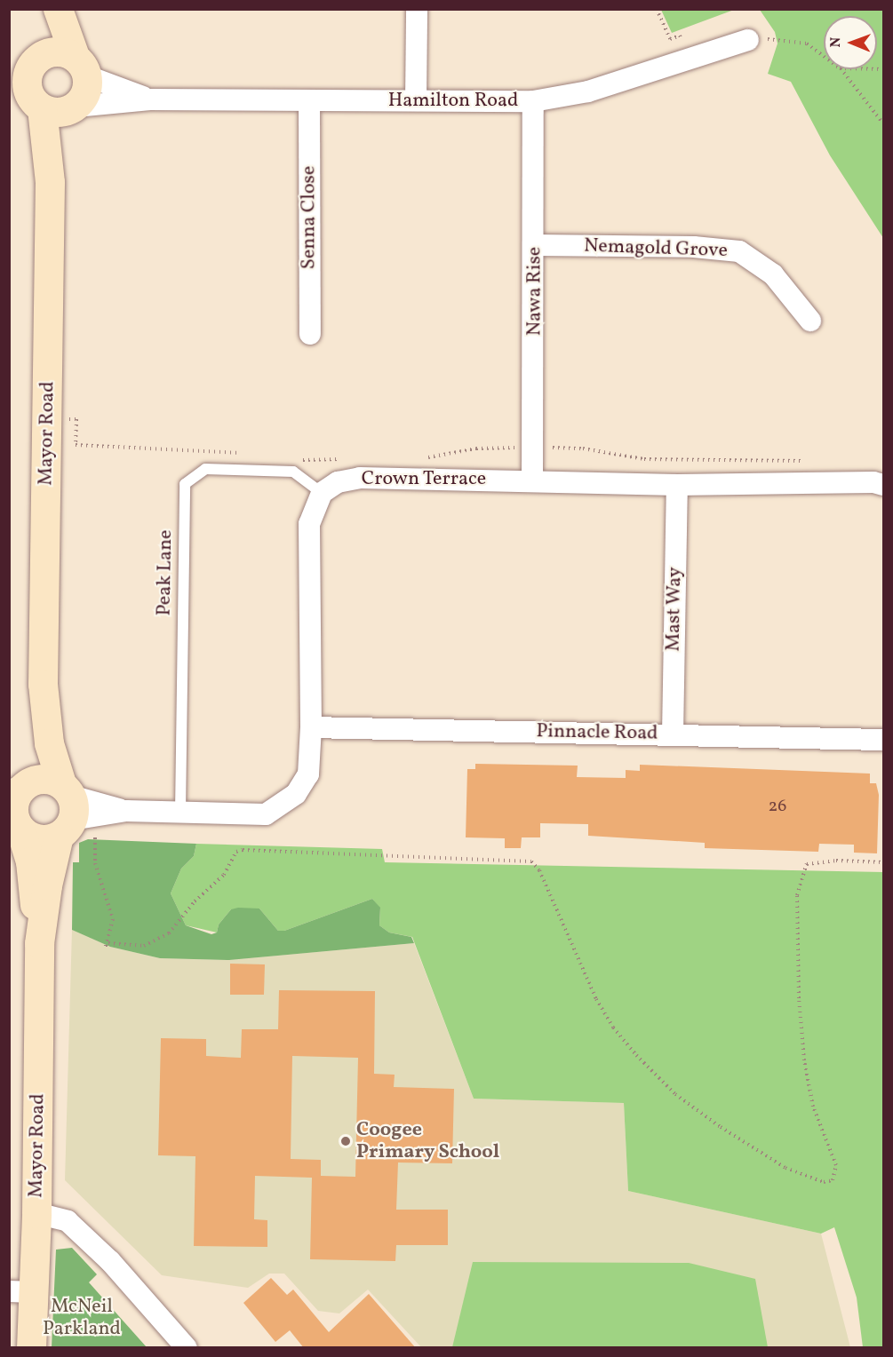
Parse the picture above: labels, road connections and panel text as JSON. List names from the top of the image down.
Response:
{
  "streets": {
    "main road": ["Mayor Road"],
    "street": [
      "Hamilton Road",
      "Senna Close",
      "Nemagold Grove",
      "Nawa Rise",
      "Crown Terrace",
      "Mast Way",
      "Pinnacle Road"
    ],
    "lane": ["Peak Lane"]
  },
  "crossings": [
    ["Hamilton Road", "Senna Close"],
    ["Hamilton Road", "Nawa Rise"],
    ["Hamilton Road", "Mayor Road"],
    ["Nemagold Grove", "Nawa Rise"],
    ["Nawa Rise", "Crown Terrace"],
    ["Crown Terrace", "Peak Lane"],
    ["Crown Terrace", "Mast Way"],
    ["Mast Way", "Pinnacle Road"]
  ],
  "parks": ["McNeil Parkland"],
  "places": ["Coogee Primary School"],
  "house_numbers": ["26"],
  "north": "left"
}
